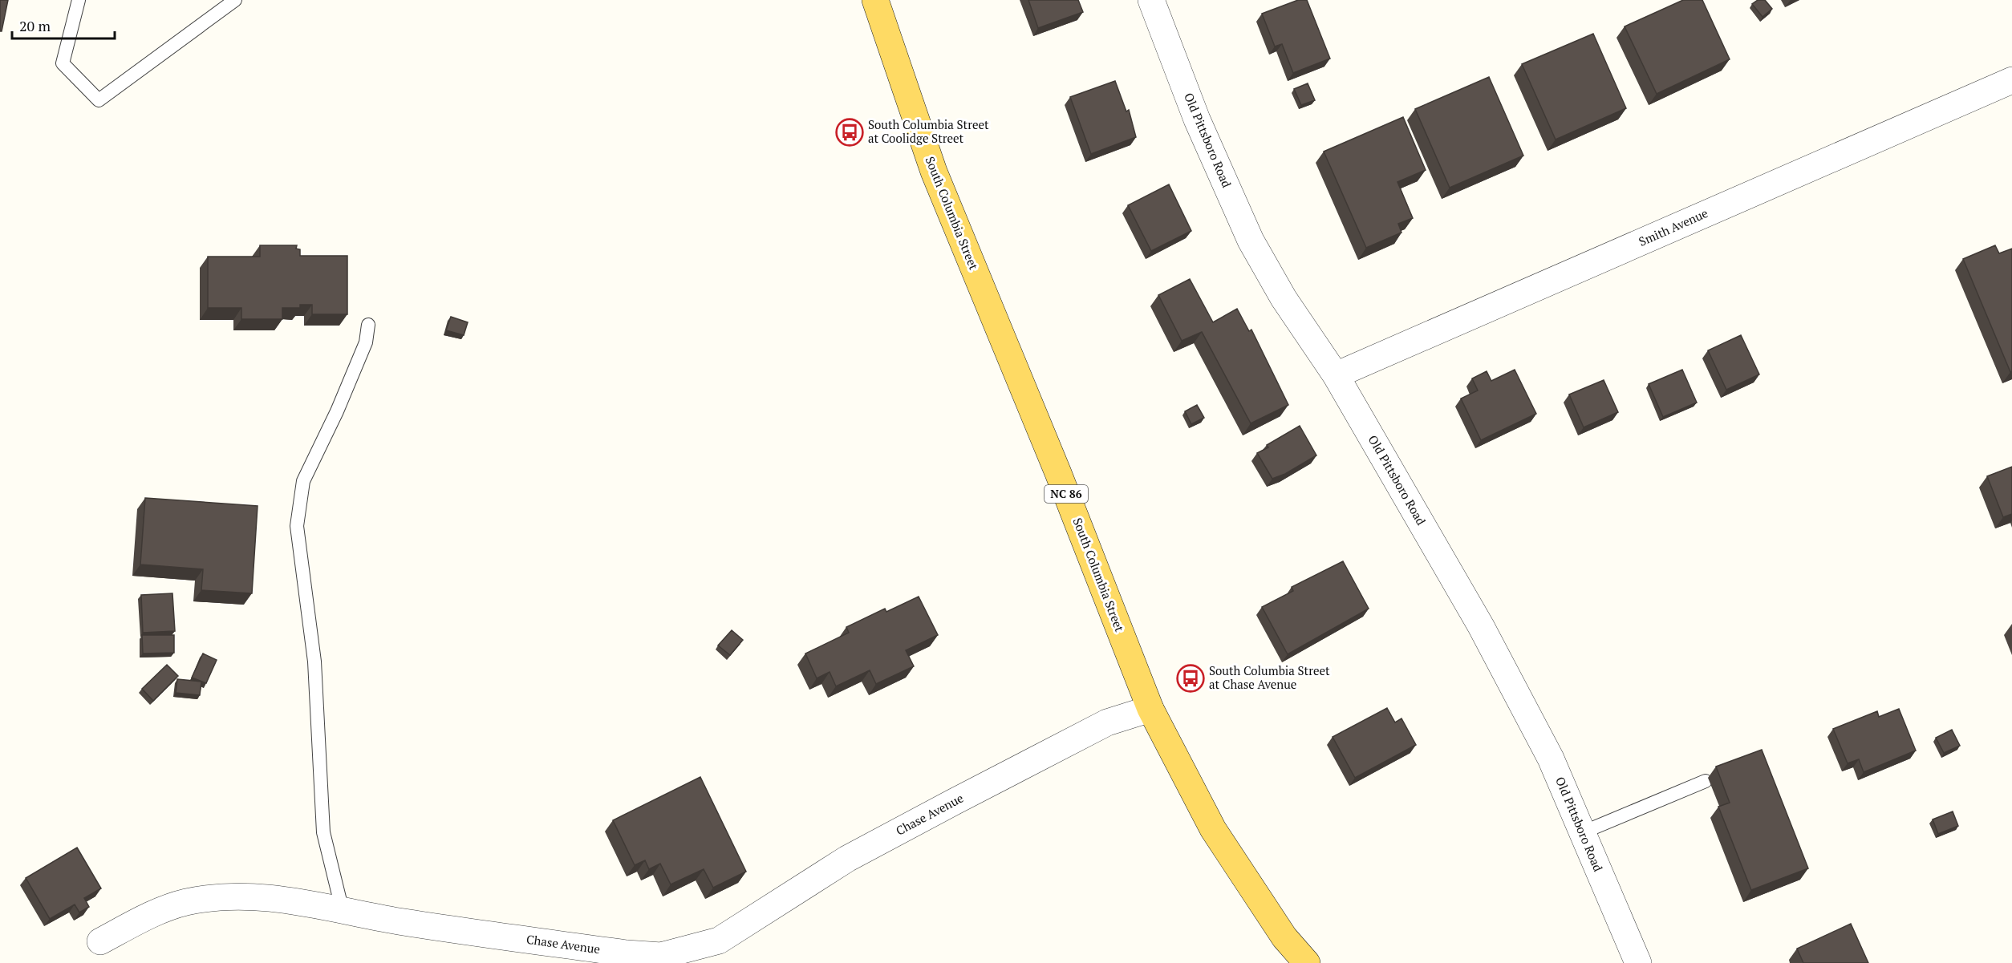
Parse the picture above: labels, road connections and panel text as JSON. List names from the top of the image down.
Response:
{
  "streets": {
    "main road": ["South Columbia Street", "NC 86"],
    "street": ["Old Pittsboro Road", "Smith Avenue", "Chase Avenue"]
  },
  "crossings": [
    ["Old Pittsboro Road", "Smith Avenue"],
    ["South Columbia Street", "Chase Avenue"]
  ],
  "places": {
    "bus stop": ["South Columbia Street at Coolidge Street", "South Columbia Street at Chase Avenue"]
  },
  "scale_bar": "20 m"
}
